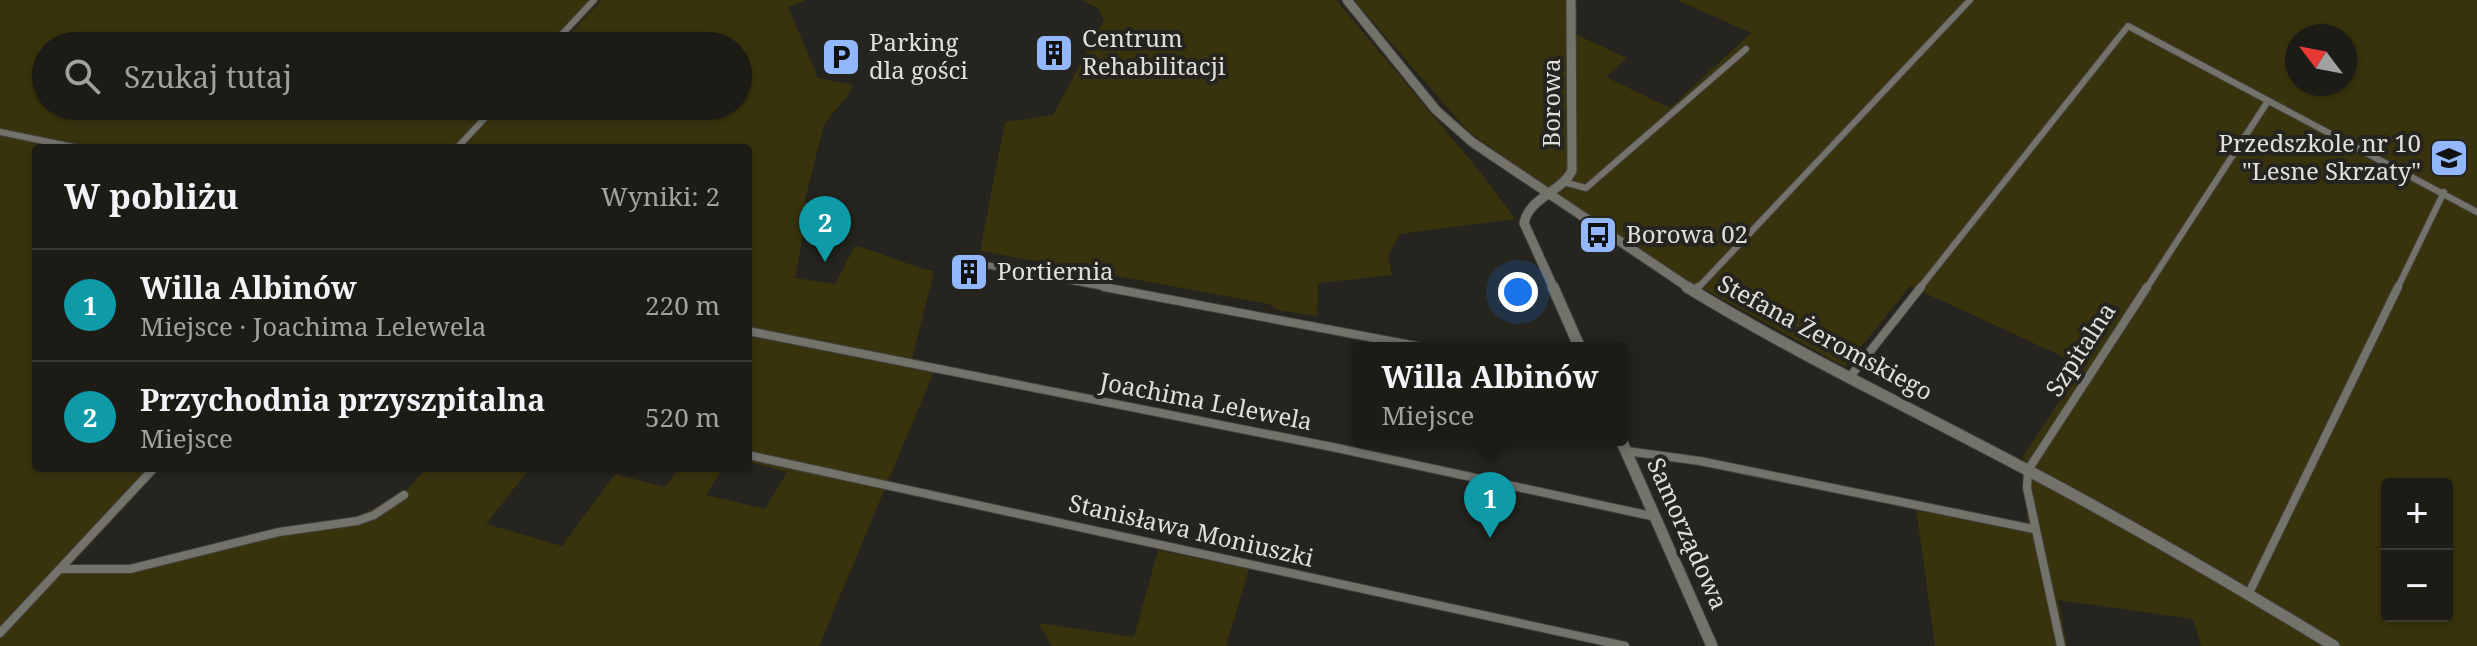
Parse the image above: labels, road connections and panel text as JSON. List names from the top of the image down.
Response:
{
  "streets": {
    "main road": ["Borowa", "Stefana Żeromskiego", "Samorządowa"],
    "street": ["Szpitalna", "Joachima Lelewela", "Stanisława Moniuszki"]
  },
  "crossings": [
    ["Borowa", "Stefana Żeromskiego"],
    ["Stefana Żeromskiego", "Szpitalna"],
    ["Joachima Lelewela", "Samorządowa"]
  ],
  "places": {
    "building": ["Centrum Rehabilitacji", "Portiernia"],
    "parking": ["Parking dla gości"],
    "school or university": ["Przedszkole nr 10 \"Lesne Skrzaty\""],
    "bus stop": ["Borowa 02"]
  },
  "north": "top left",
  "page": {
    "search": "Szukaj tutaj",
    "heading": ["W pobliżu", "Wyniki: 2"],
    "pins": ["2", "1"],
    "list": [
      {
        "mark": "1",
        "name": "Willa Albinów",
        "note": "Miejsce · Joachima Lelewela",
        "value": "220 m"
      },
      {
        "mark": "2",
        "name": "Przychodnia przyszpitalna",
        "note": "Miejsce",
        "value": "520 m"
      }
    ],
    "popup": ["Willa Albinów", "Miejsce"],
    "map_buttons": ["+", "−"]
  }
}
